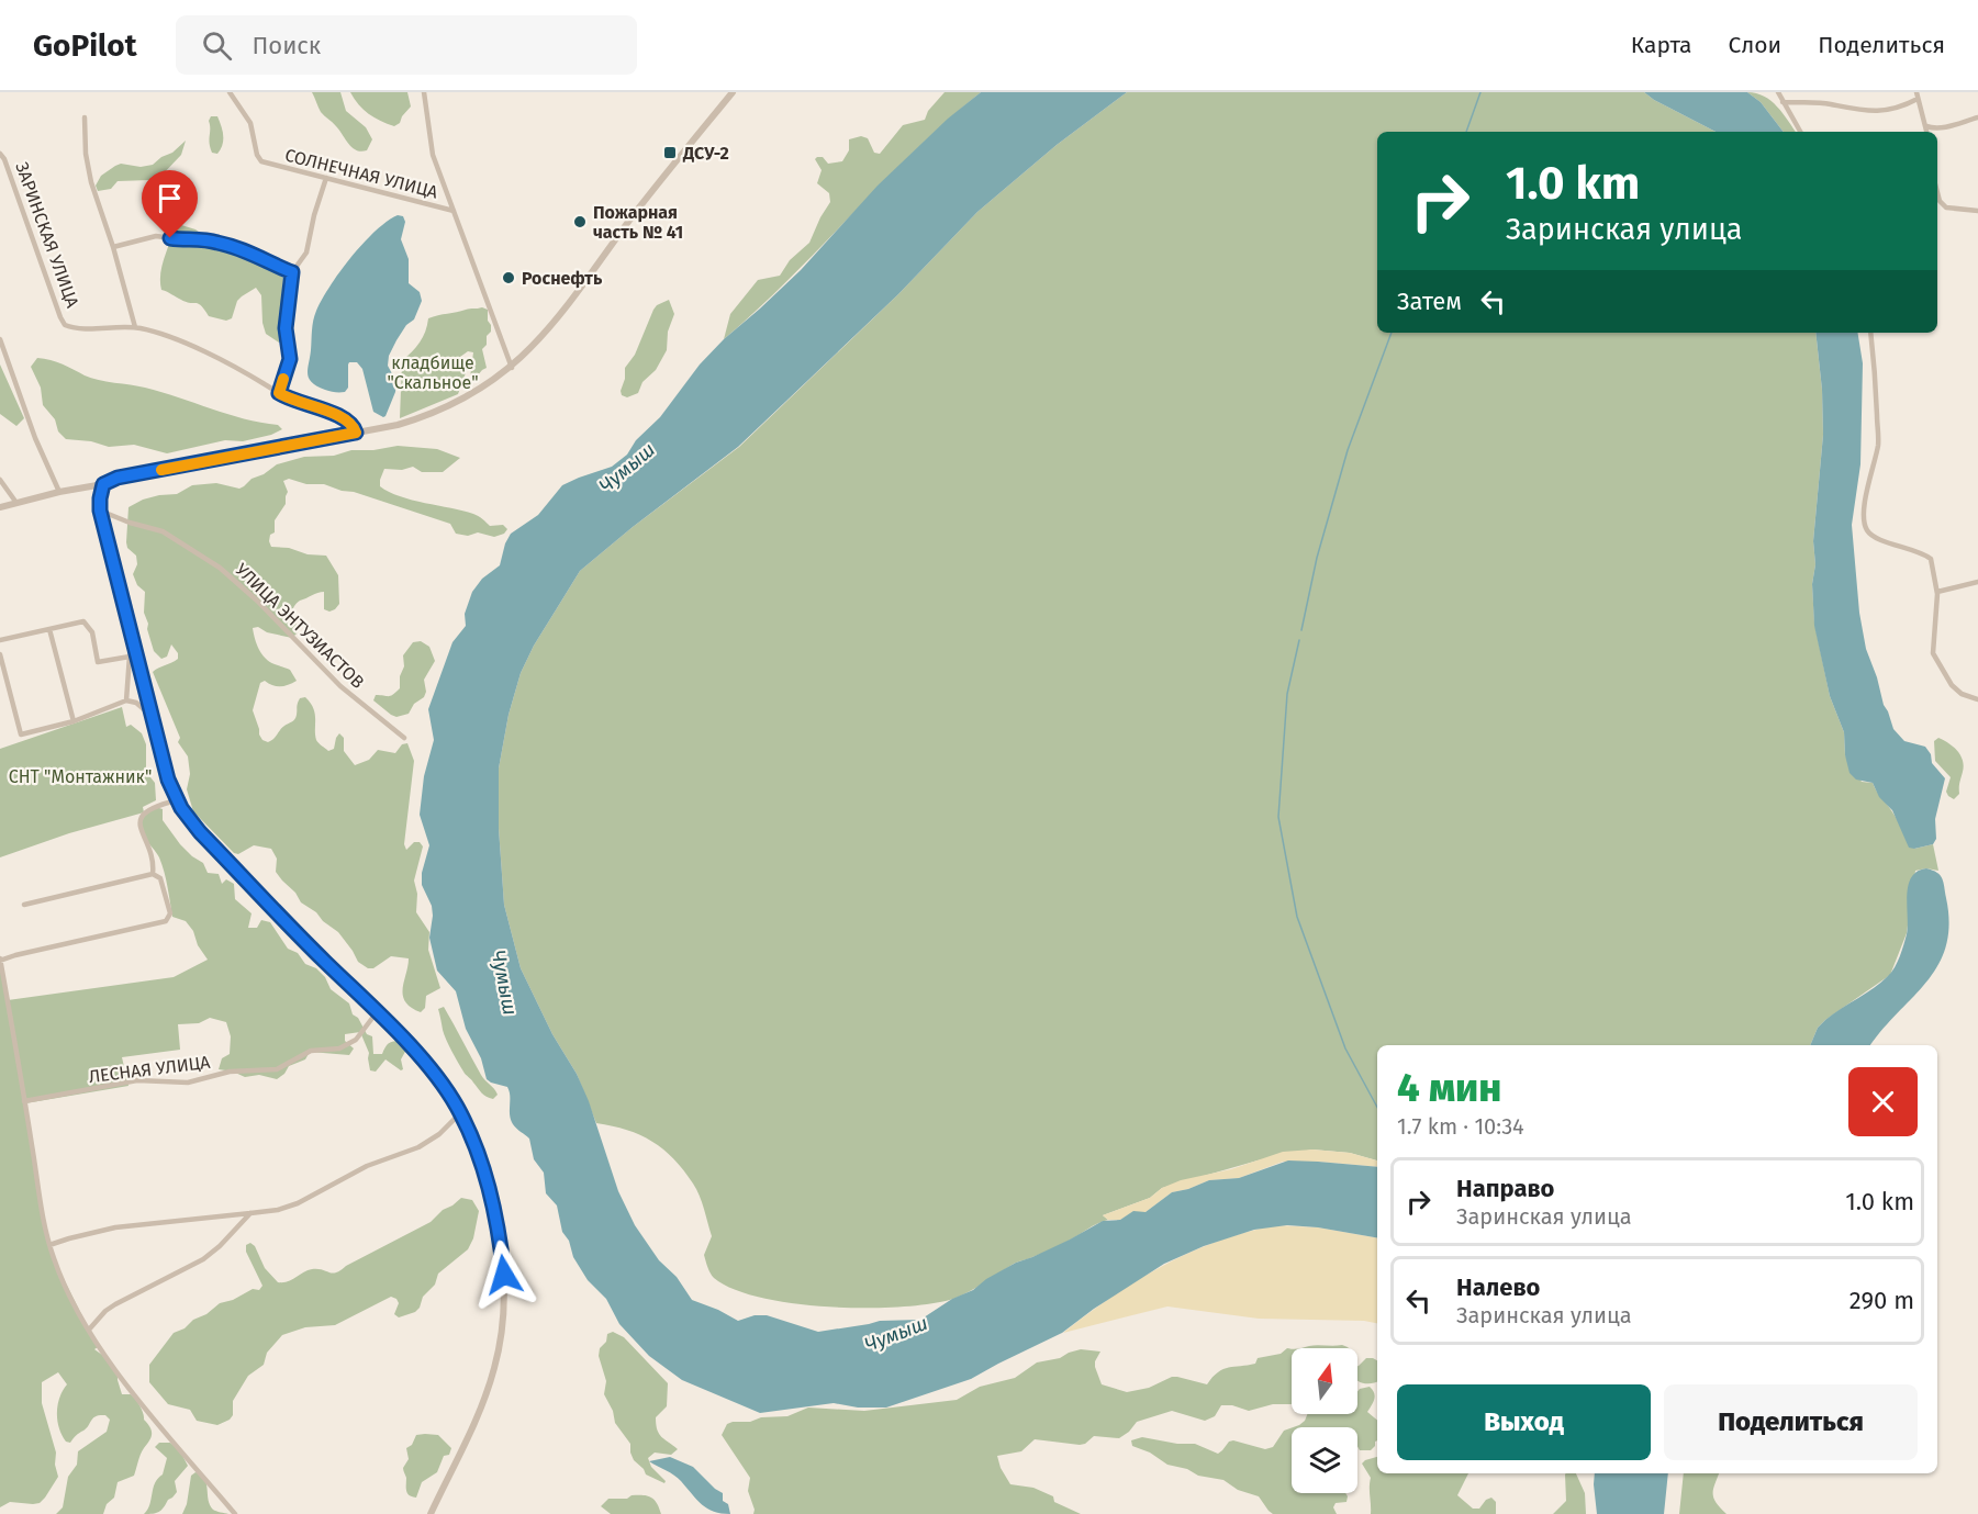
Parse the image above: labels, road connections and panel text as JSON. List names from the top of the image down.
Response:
{
  "streets": {
    "street": [
      "СОЛНЕЧНАЯ УЛИЦА",
      "ЗАРИНСКАЯ УЛИЦА",
      "УЛИЦА ЭНТУЗИАСТОВ",
      "ЛЕСНАЯ УЛИЦА"
    ]
  },
  "water": ["Чумыш"],
  "parks": ["кладбище \"Скальное\"", "СНТ \"Монтажник\""],
  "places": {
    "transit": ["ДСУ-2"],
    "other": ["Пожарная часть № 41", "Роснефть"]
  },
  "north": "top",
  "page": {
    "header": "GoPilot",
    "search": "Поиск",
    "nav": ["Карта", "Слои", "Поделиться"],
    "turn": ["1.0 km", "Заринская улица"],
    "then": "Затем",
    "heading": ["4 мин", "1.7 km · 10:34"],
    "list": [
      {
        "name": "Направо",
        "note": "Заринская улица",
        "value": "1.0 km"
      },
      {
        "name": "Налево",
        "note": "Заринская улица",
        "value": "290 m"
      }
    ],
    "buttons": ["Выход", "Поделиться"]
  }
}
